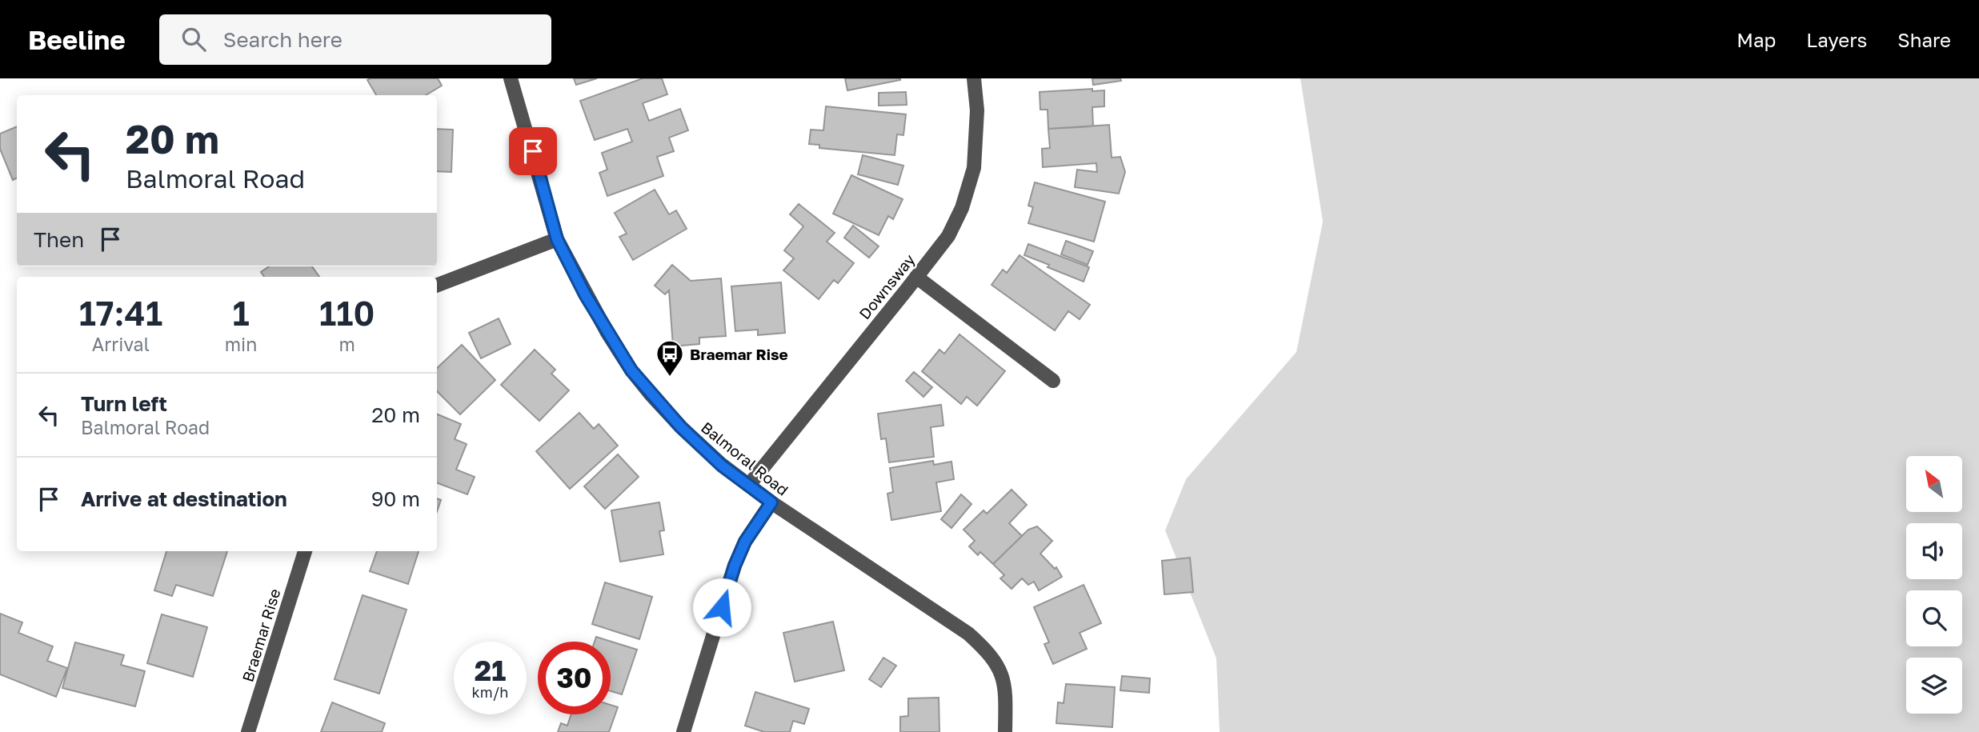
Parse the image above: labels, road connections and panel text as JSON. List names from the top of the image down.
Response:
{
  "streets": {
    "street": ["Downsway", "Balmoral Road", "Braemar Rise"]
  },
  "crossings": [
    ["Downsway", "Balmoral Road"]
  ],
  "places": {
    "bus stop": ["Braemar Rise"]
  },
  "north": "top left",
  "page": {
    "header": "Beeline",
    "search": "Search here",
    "nav": ["Map", "Layers", "Share"],
    "turn": ["20 m", "Balmoral Road"],
    "then": "Then",
    "eta": [
      "17:41",
      "Arrival",
      "1",
      "min",
      "110",
      "m"
    ],
    "list": [
      {
        "name": "Turn left",
        "note": "Balmoral Road",
        "value": "20 m"
      },
      {
        "name": "Arrive at destination",
        "value": "90 m"
      }
    ],
    "speed": "21 km/h",
    "limit": "30"
  }
}
